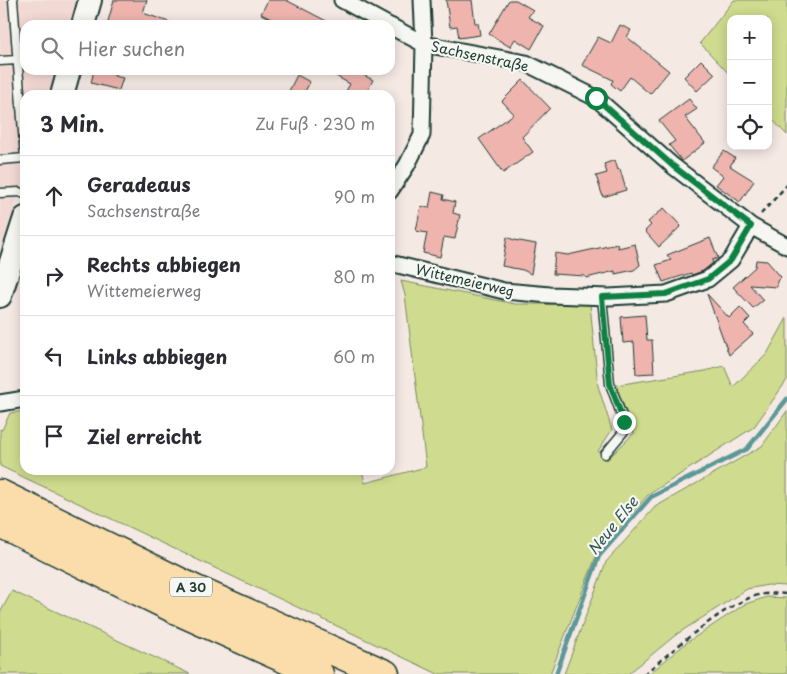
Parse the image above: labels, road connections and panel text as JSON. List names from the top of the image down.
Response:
{
  "streets": {
    "highway": ["A 30"],
    "street": ["Sachsenstraße", "Wittemeierweg"]
  },
  "crossings": [
    ["Sachsenstraße", "Wittemeierweg"]
  ],
  "water": ["Neue Else"],
  "page": {
    "map_buttons": ["+", "−"],
    "search": "Hier suchen",
    "heading": ["3 Min.", "Zu Fuß · 230 m"],
    "list": [
      ["Geradeaus", "Sachsenstraße", "90 m"],
      ["Rechts abbiegen", "Wittemeierweg", "80 m"],
      ["Links abbiegen", "60 m"],
      "Ziel erreicht"
    ]
  }
}
